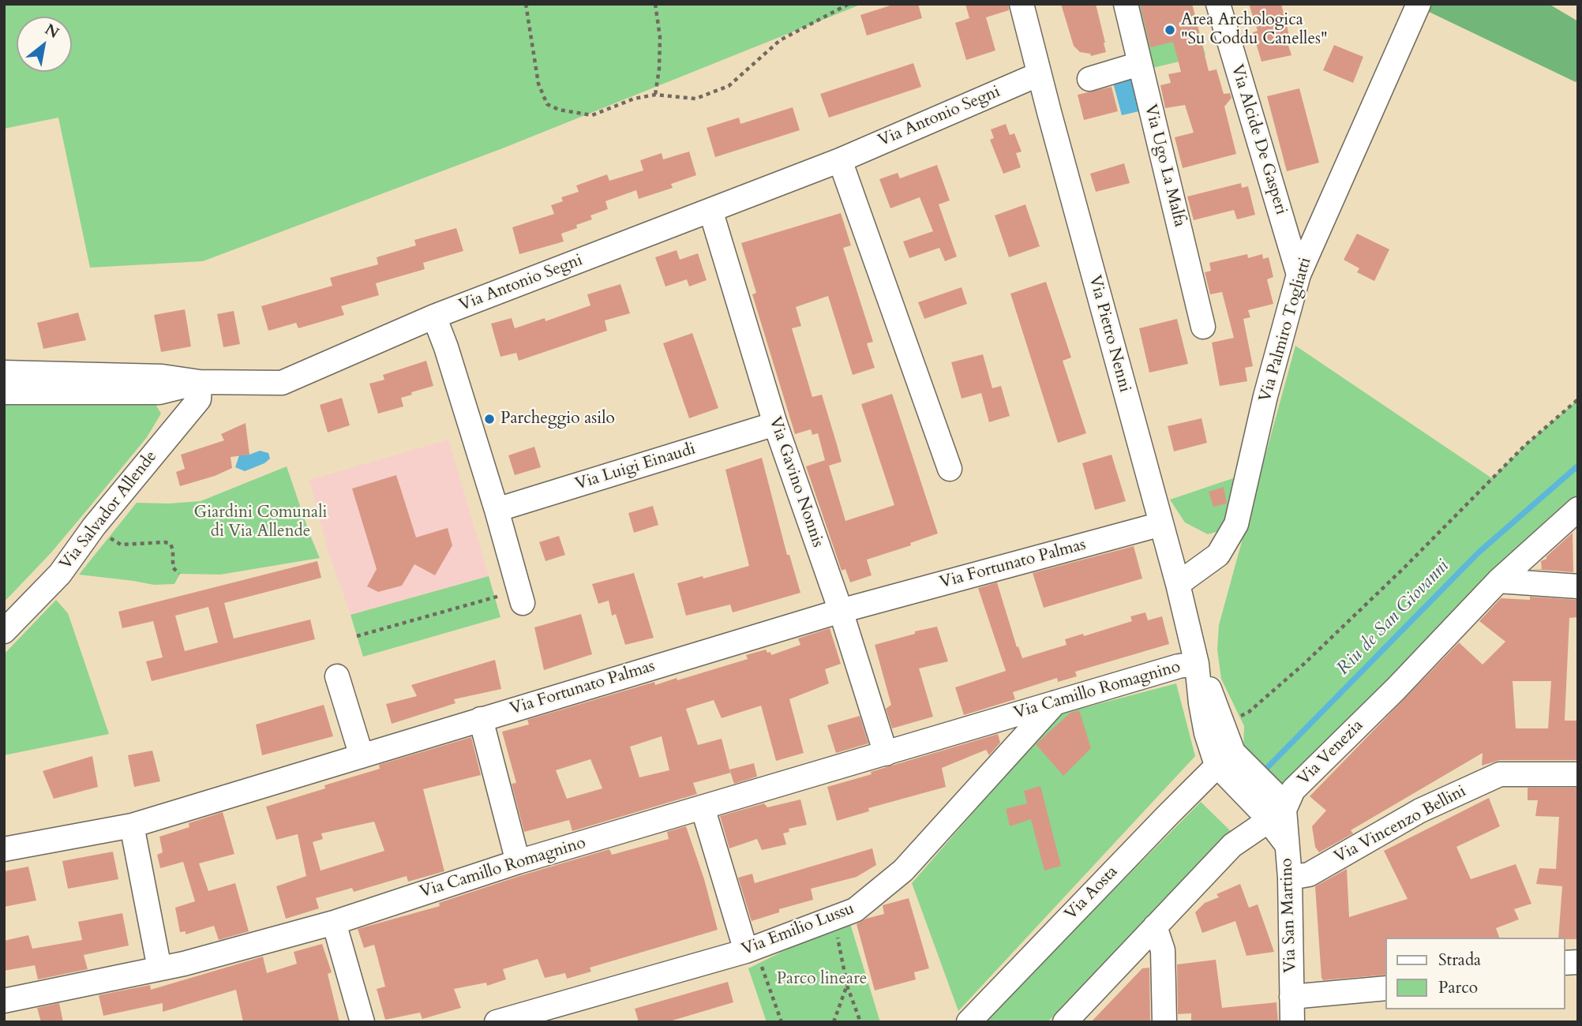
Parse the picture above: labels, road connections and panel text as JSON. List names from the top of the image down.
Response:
{
  "streets": {
    "street": [
      "Via Antonio Segni",
      "Via Alcide De Gasperi",
      "Via Ugo La Malfa",
      "Via Palmiro Togliatti",
      "Via Pietro Nenni",
      "Via Luigi Einaudi",
      "Via Gavino Nonnis",
      "Via Salvador Allende",
      "Via Fortunato Palmas",
      "Via Camillo Romagnino",
      "Via Venezia",
      "Via Vincenzo Bellini",
      "Via Aosta",
      "Via San Martino",
      "Via Emilio Lussu"
    ]
  },
  "crossings": [
    ["Via Antonio Segni", "Via Pietro Nenni"],
    ["Via Antonio Segni", "Via Gavino Nonnis"],
    ["Via Antonio Segni", "Via Salvador Allende"],
    ["Via Alcide De Gasperi", "Via Palmiro Togliatti"],
    ["Via Palmiro Togliatti", "Via Pietro Nenni"],
    ["Via Pietro Nenni", "Via Fortunato Palmas"],
    ["Via Pietro Nenni", "Via Camillo Romagnino"],
    ["Via Pietro Nenni", "Via Venezia"],
    ["Via Pietro Nenni", "Via Aosta"],
    ["Via Pietro Nenni", "Via San Martino"],
    ["Via Luigi Einaudi", "Via Gavino Nonnis"],
    ["Via Gavino Nonnis", "Via Fortunato Palmas"],
    ["Via Gavino Nonnis", "Via Camillo Romagnino"],
    ["Via Camillo Romagnino", "Via Emilio Lussu"],
    ["Via Venezia", "Via San Martino"],
    ["Via Vincenzo Bellini", "Via San Martino"]
  ],
  "water": ["Riu de San Giovanni"],
  "parks": ["Giardini Comunali di Via Allende", "Parco lineare"],
  "places": ["Area Archologica \"Su Coddu Canelles\"", "Parcheggio asilo"],
  "legend": ["Strada", "Parco"],
  "north": "top right"
}
